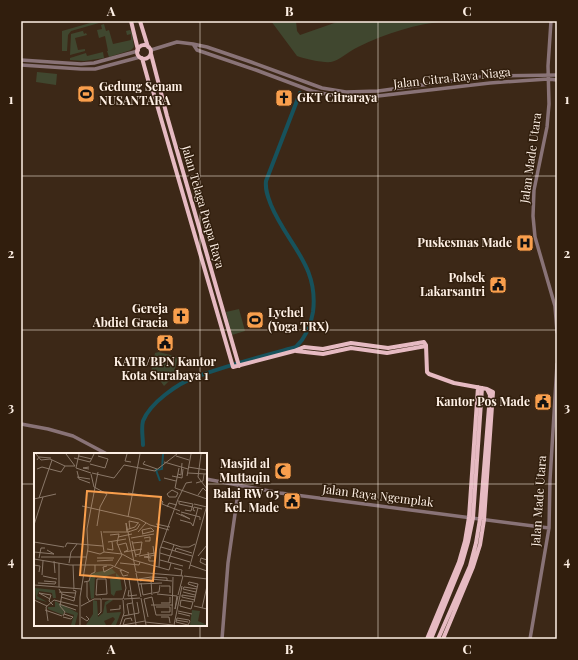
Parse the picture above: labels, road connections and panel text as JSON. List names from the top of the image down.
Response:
{
  "streets": {
    "main road": ["Jalan Telaga Puspa Raya"],
    "street": ["Jalan Citra Raya Niaga", "Jalan Made Utara", "Jalan Raya Ngemplak"]
  },
  "crossings": [
    ["Jalan Citra Raya Niaga", "Jalan Made Utara"],
    ["Jalan Citra Raya Niaga", "Jalan Telaga Puspa Raya"],
    ["Jalan Made Utara", "Jalan Raya Ngemplak"]
  ],
  "places": {
    "sports": ["Gedung Senam NUSANTARA", "Lychel (Yoga TRX)"],
    "church": ["GKT Citraraya", "Gereja Abdiel Gracia"],
    "hospital": ["Puskesmas Made"],
    "public building": [
      "Polsek Lakarsantri",
      "KATR/BPN Kantor Kota Surabaya 1",
      "Kantor Pos Made",
      "Balai RW 05 Kel. Made"
    ],
    "mosque": ["Masjid al Muttaqin"]
  },
  "grid": {
    "columns": ["A", "B", "C"],
    "rows": [
      "1",
      "2",
      "3",
      "4"
    ]
  }
}
